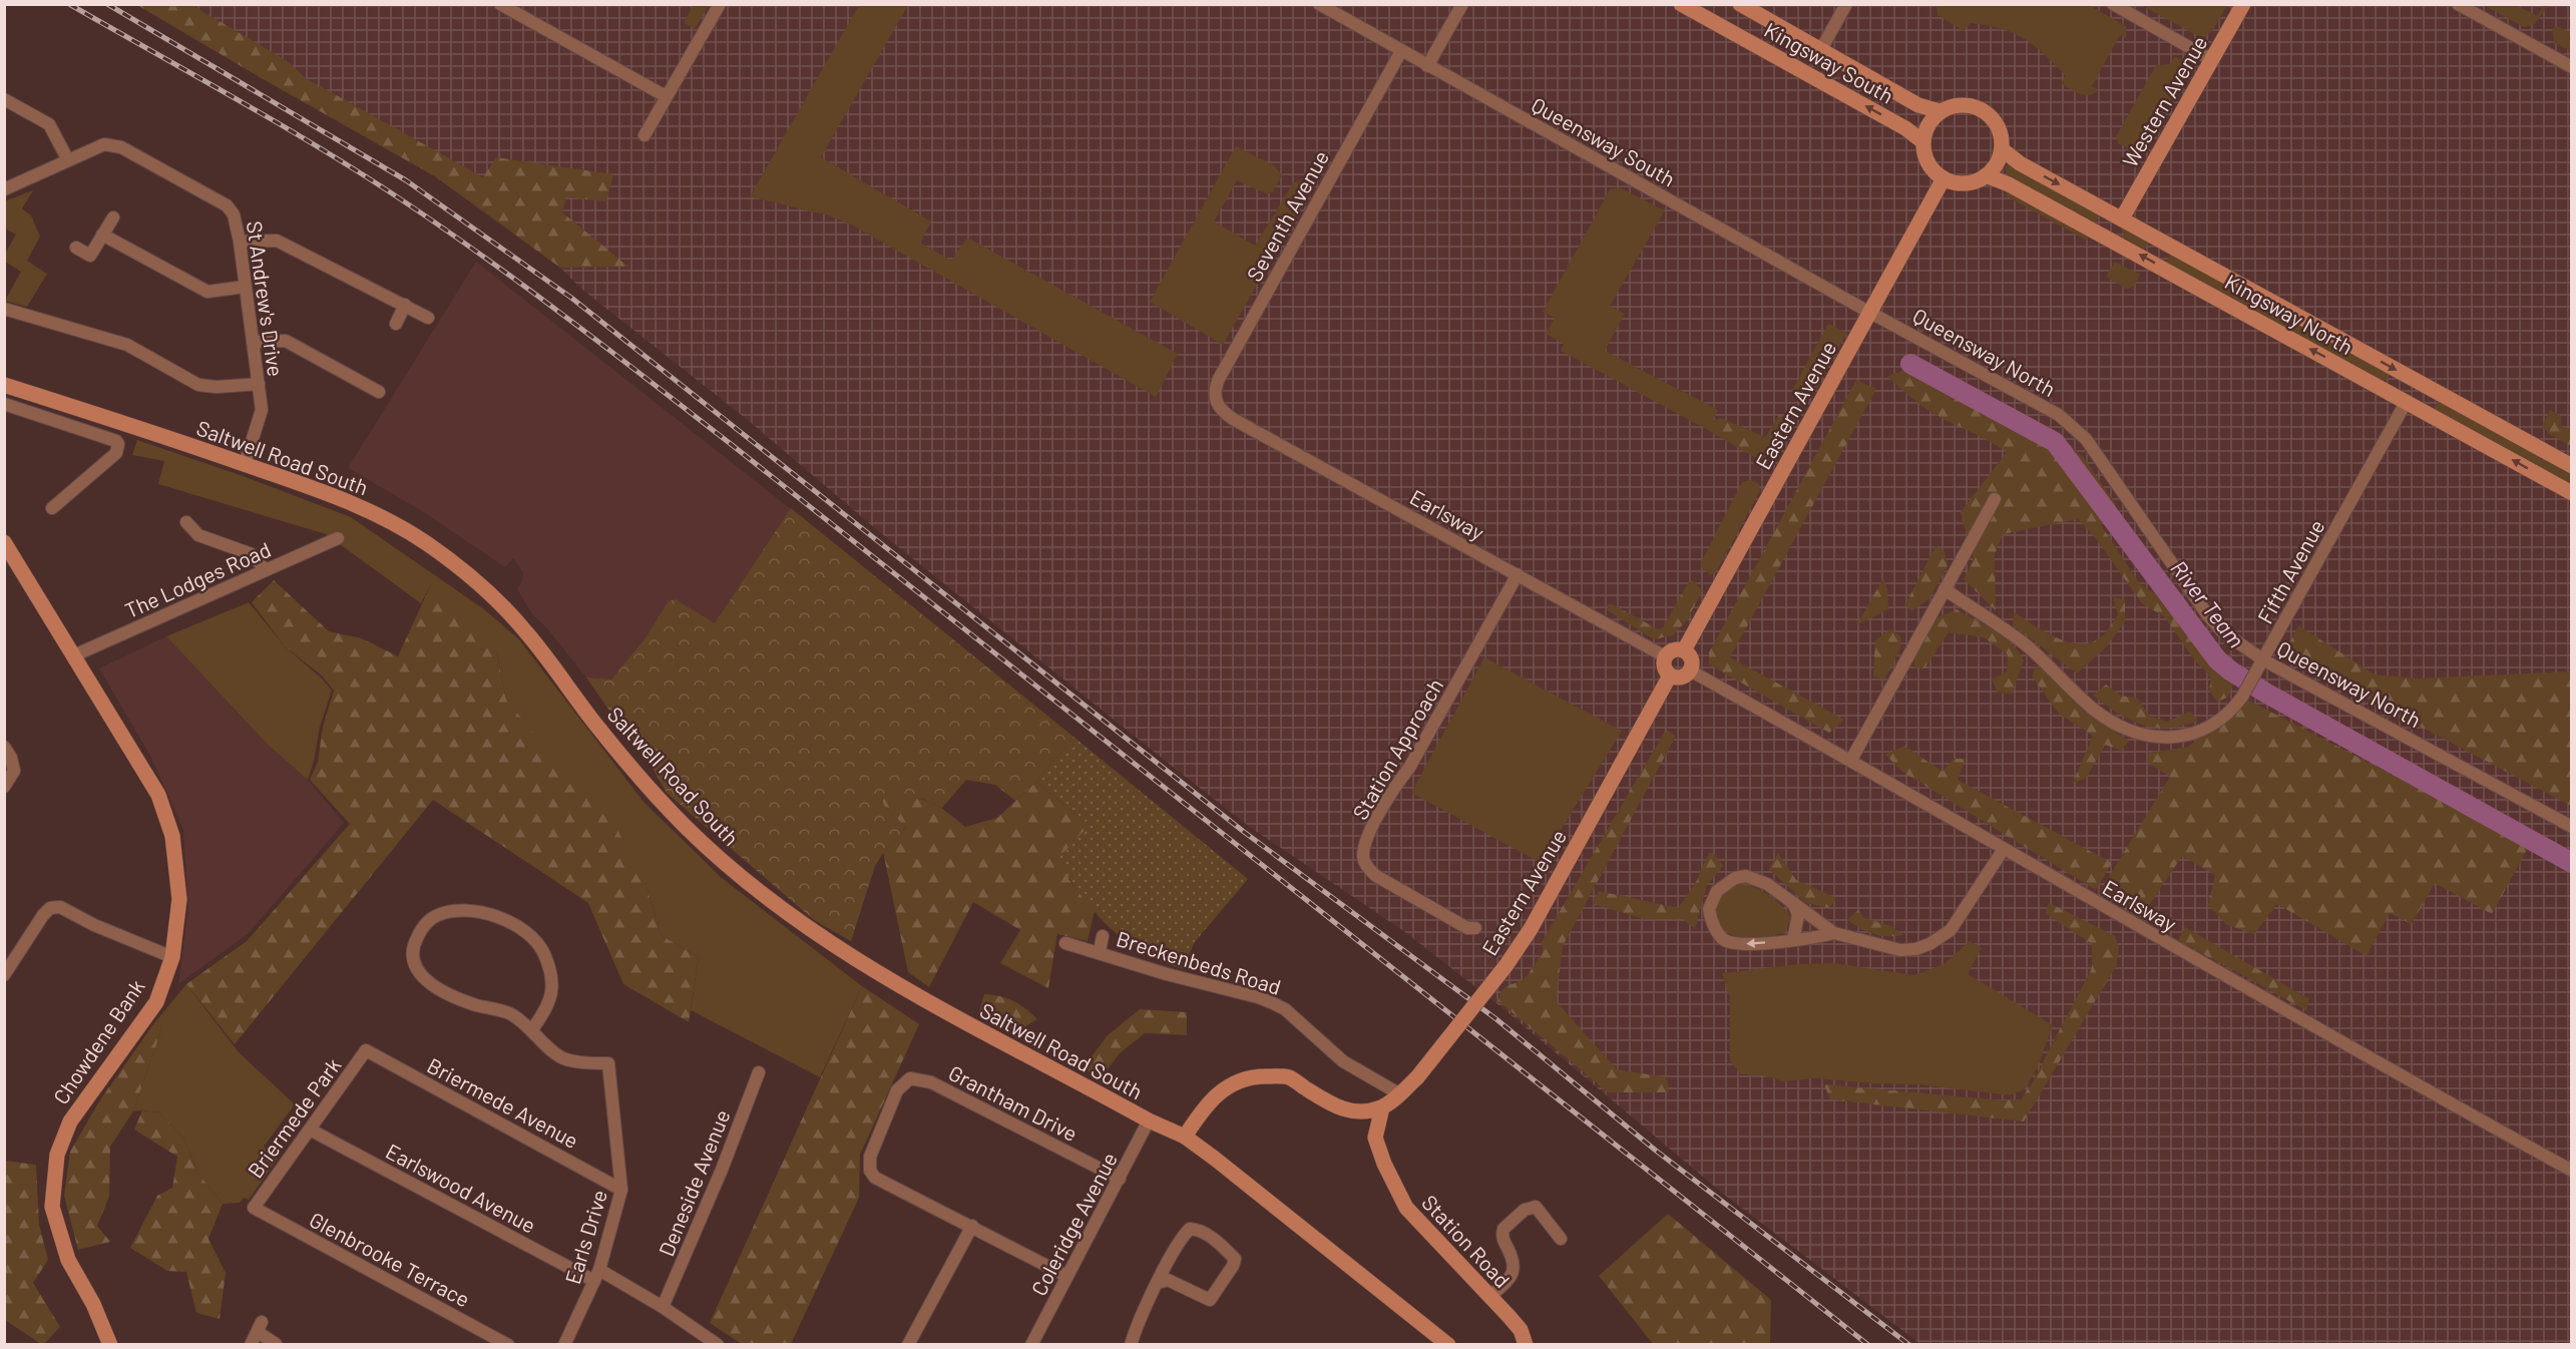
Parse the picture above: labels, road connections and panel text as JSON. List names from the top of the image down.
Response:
{
  "streets": {
    "street": [
      "Kingsway South",
      "Western Avenue",
      "Queensway South",
      "Seventh Avenue",
      "St Andrew's Drive",
      "Kingsway North",
      "Queensway North",
      "Eastern Avenue",
      "Saltwell Road South",
      "Earlsway",
      "Fifth Avenue",
      "The Lodges Road",
      "Station Approach",
      "Breckenbeds Road",
      "Chowdene Bank",
      "Briermede Avenue",
      "Grantham Drive",
      "Briermede Park",
      "Deneside Avenue",
      "Earlswood Avenue",
      "Coleridge Avenue",
      "Earls Drive",
      "Station Road",
      "Glenbrooke Terrace"
    ]
  },
  "crossings": [
    ["Kingsway South", "Kingsway North"],
    ["Kingsway South", "Eastern Avenue"],
    ["Western Avenue", "Kingsway North"],
    ["Queensway South", "Seventh Avenue"],
    ["Queensway South", "Queensway North"],
    ["Queensway South", "Eastern Avenue"],
    ["Seventh Avenue", "Earlsway"],
    ["St Andrew's Drive", "Saltwell Road South"],
    ["Kingsway North", "Eastern Avenue"],
    ["Kingsway North", "Fifth Avenue"],
    ["Queensway North", "Eastern Avenue"],
    ["Queensway North", "Fifth Avenue"],
    ["Eastern Avenue", "Earlsway"],
    ["Eastern Avenue", "Breckenbeds Road"],
    ["Eastern Avenue", "Station Road"],
    ["Saltwell Road South", "Coleridge Avenue"],
    ["Earlsway", "Station Approach"],
    ["The Lodges Road", "Chowdene Bank"],
    ["Briermede Avenue", "Briermede Park"],
    ["Briermede Avenue", "Earls Drive"],
    ["Grantham Drive", "Coleridge Avenue"],
    ["Briermede Park", "Earlswood Avenue"],
    ["Briermede Park", "Glenbrooke Terrace"],
    ["Deneside Avenue", "Earlswood Avenue"],
    ["Earlswood Avenue", "Earls Drive"]
  ],
  "water": ["River Team"]
}
